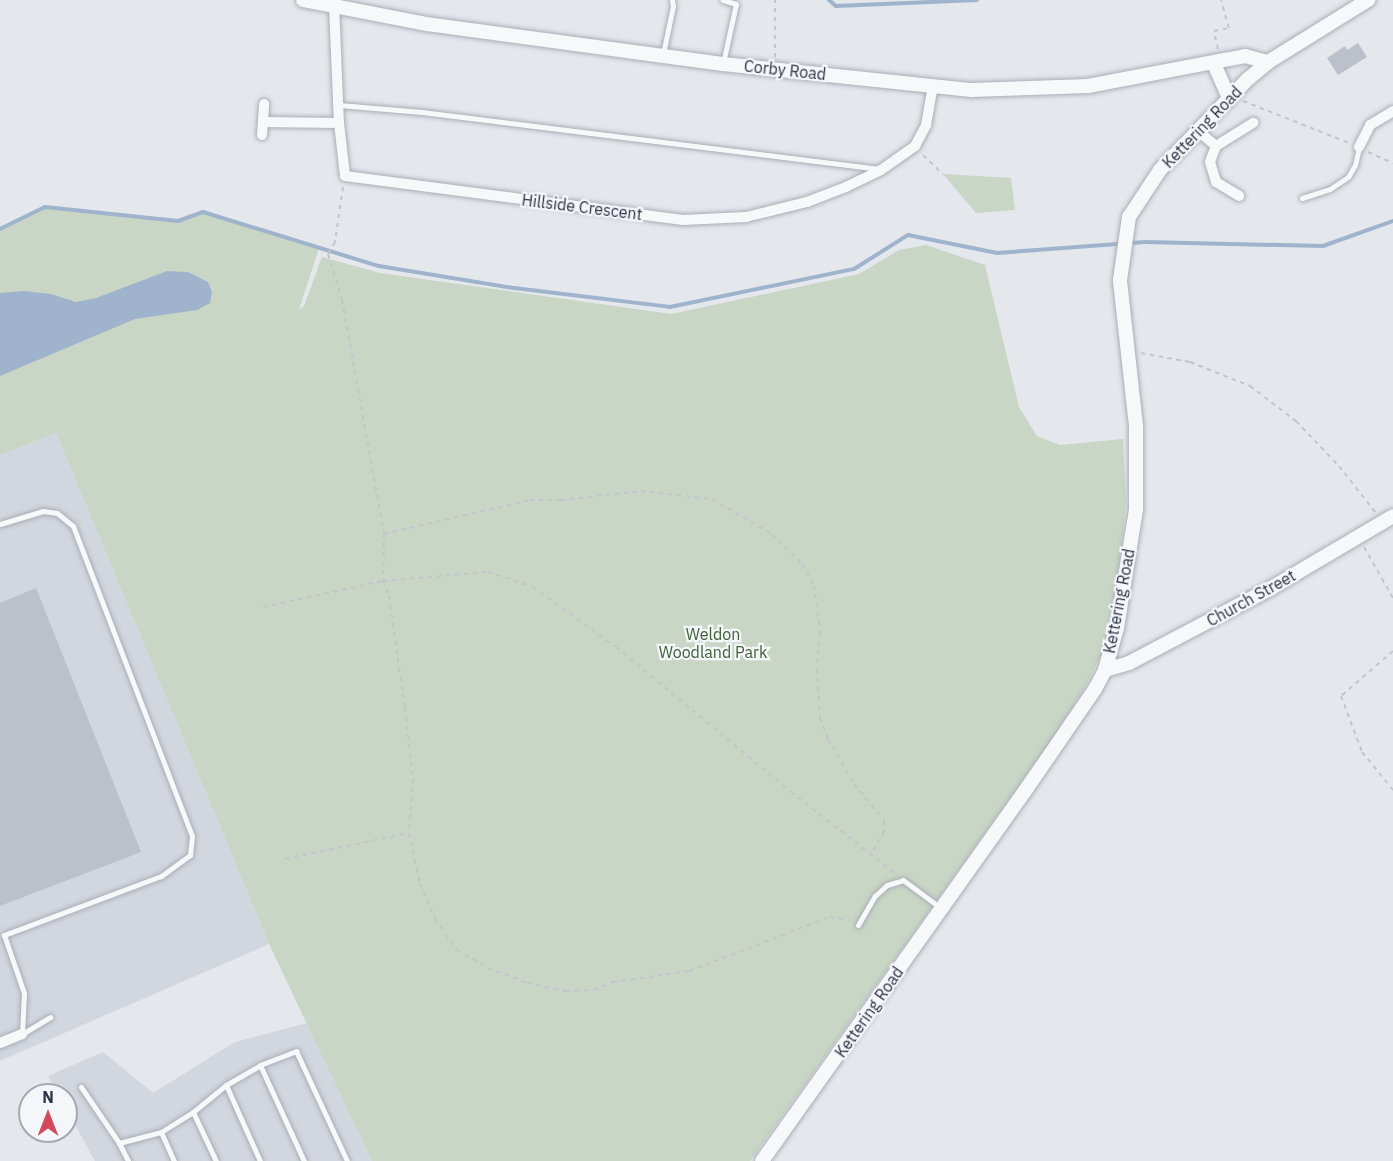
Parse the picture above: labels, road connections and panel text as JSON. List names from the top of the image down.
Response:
{
  "streets": {
    "street": [
      "Corby Road",
      "Kettering Road",
      "Hillside Crescent",
      "Church Street"
    ]
  },
  "crossings": [
    ["Corby Road", "Kettering Road"],
    ["Corby Road", "Hillside Crescent"],
    ["Kettering Road", "Church Street"]
  ],
  "parks": ["Weldon Woodland Park"],
  "north": "top"
}
